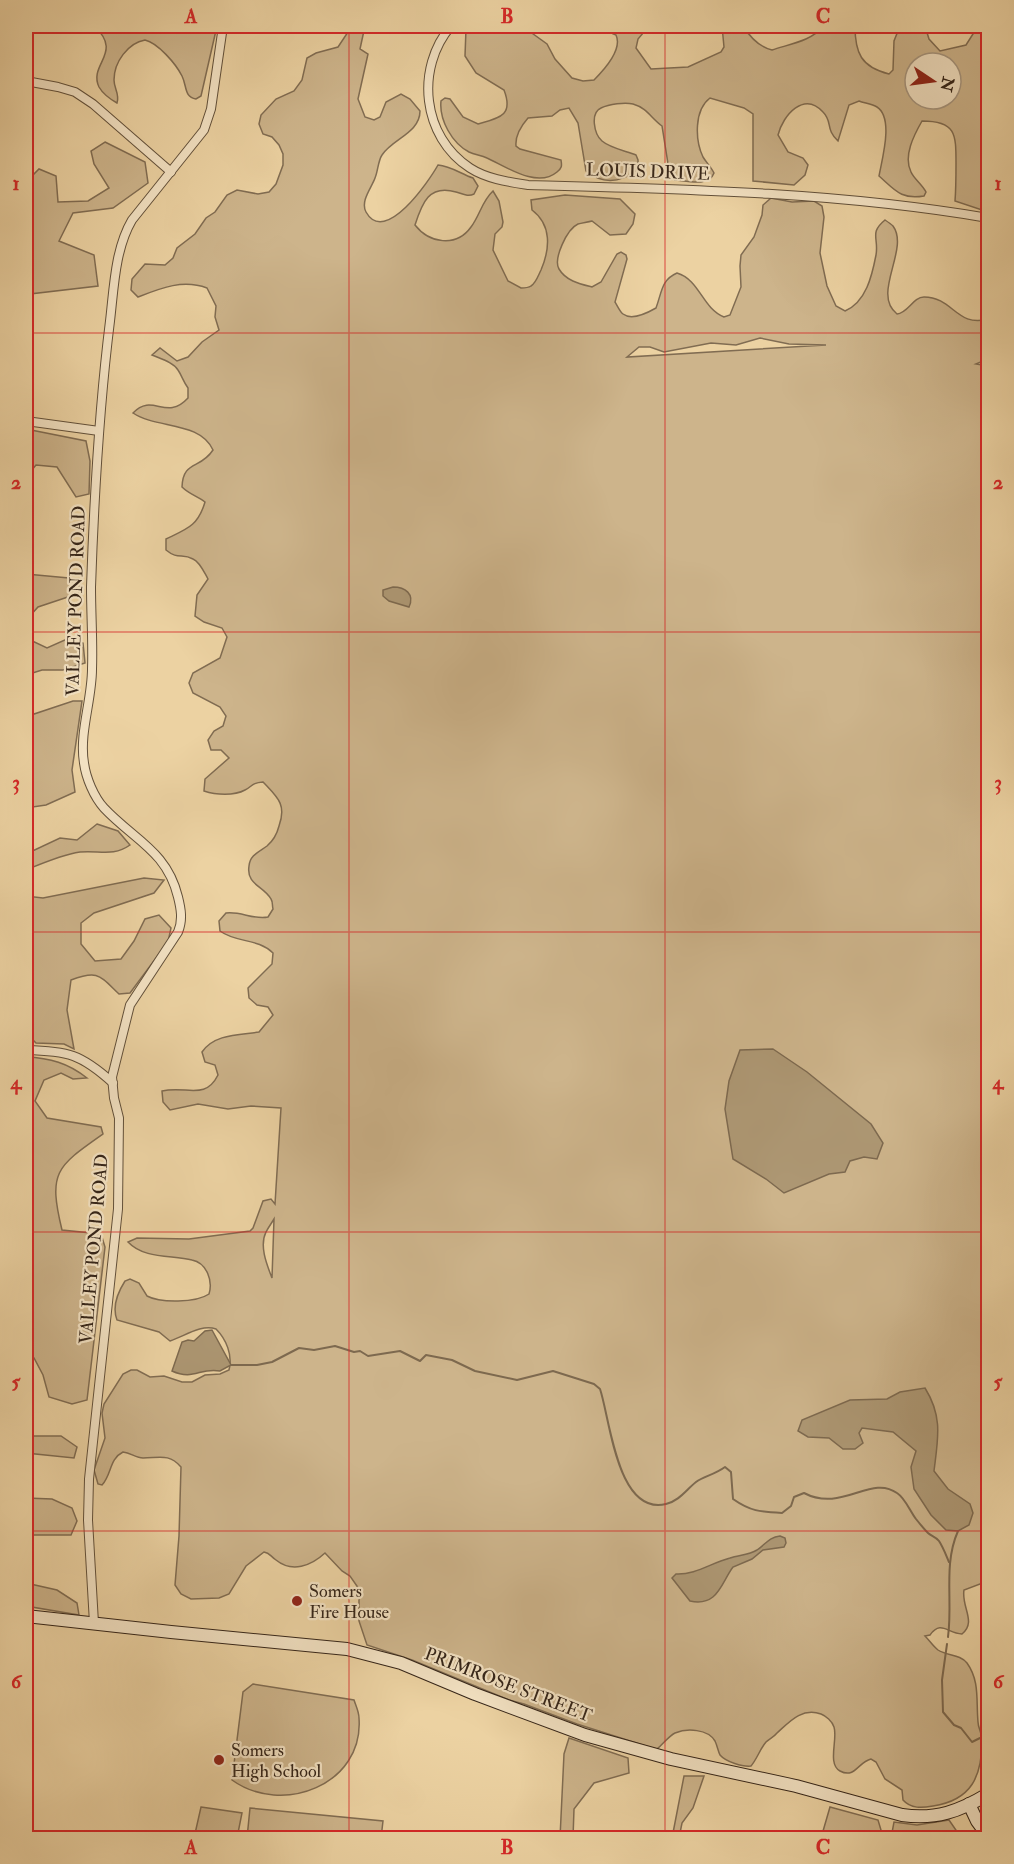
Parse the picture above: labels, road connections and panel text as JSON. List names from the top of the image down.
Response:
{
  "streets": {
    "main road": ["PRIMROSE STREET"],
    "street": ["LOUIS DRIVE", "VALLEY POND ROAD"]
  },
  "crossings": [
    ["VALLEY POND ROAD", "PRIMROSE STREET"]
  ],
  "places": ["Somers Fire House", "Somers High School"],
  "north": "right",
  "grid": {
    "columns": ["A", "B", "C"],
    "rows": [
      "1",
      "2",
      "3",
      "4",
      "5",
      "6"
    ]
  }
}
